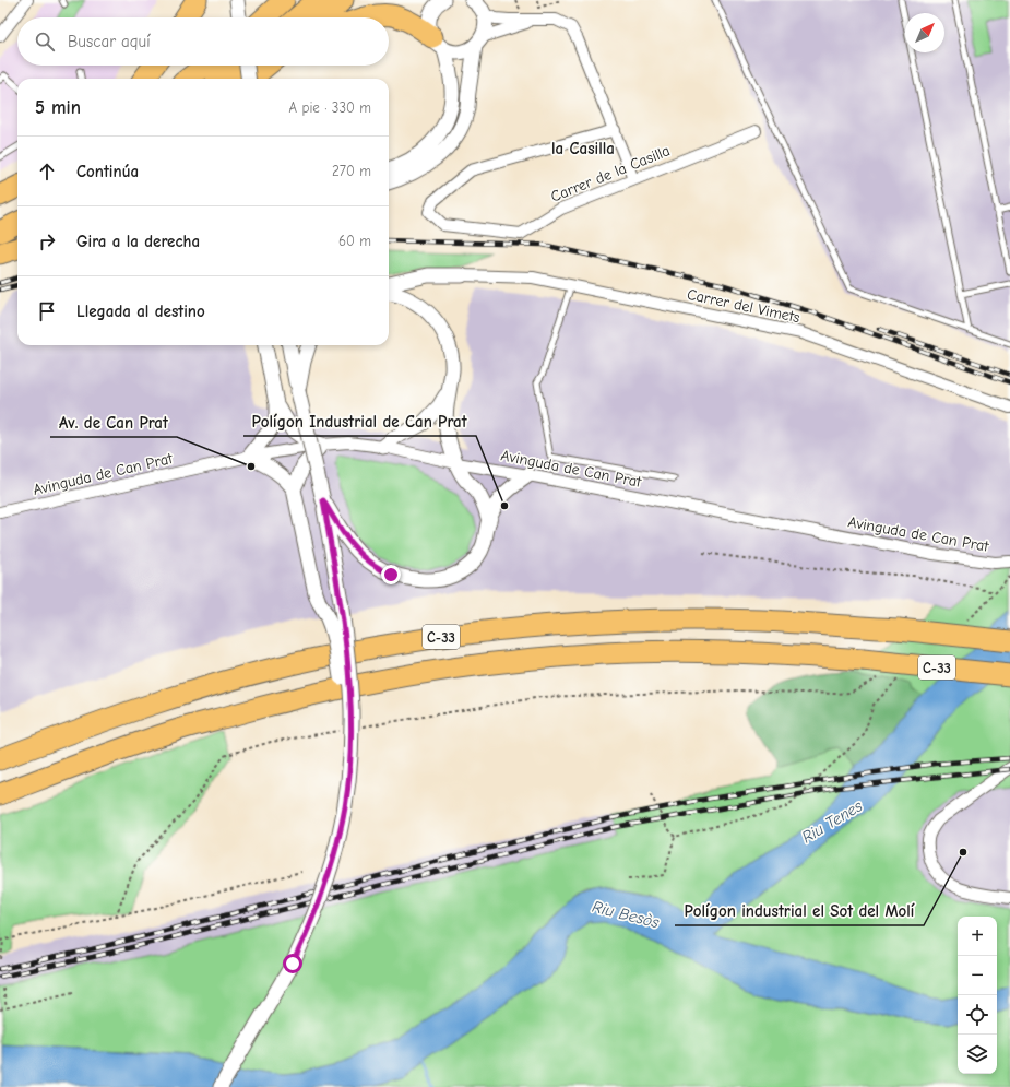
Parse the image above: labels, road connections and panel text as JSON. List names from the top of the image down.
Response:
{
  "streets": {
    "highway": ["C-33"],
    "street": ["Carrer de la Casilla", "Carrer del Vimets", "Avinguda de Can Prat"]
  },
  "districts": ["la Casilla"],
  "water": ["Riu Tenes", "Riu Besòs"],
  "places": ["Av. de Can Prat", "Polígon Industrial de Can Prat", "Polígon industrial el Sot del Molí"],
  "north": "top right",
  "page": {
    "search": "Buscar aquí",
    "heading": ["5 min", "A pie · 330 m"],
    "list": [
      ["Continúa", "270 m"],
      ["Gira a la derecha", "60 m"],
      "Llegada al destino"
    ],
    "map_buttons": ["+", "−"]
  }
}
